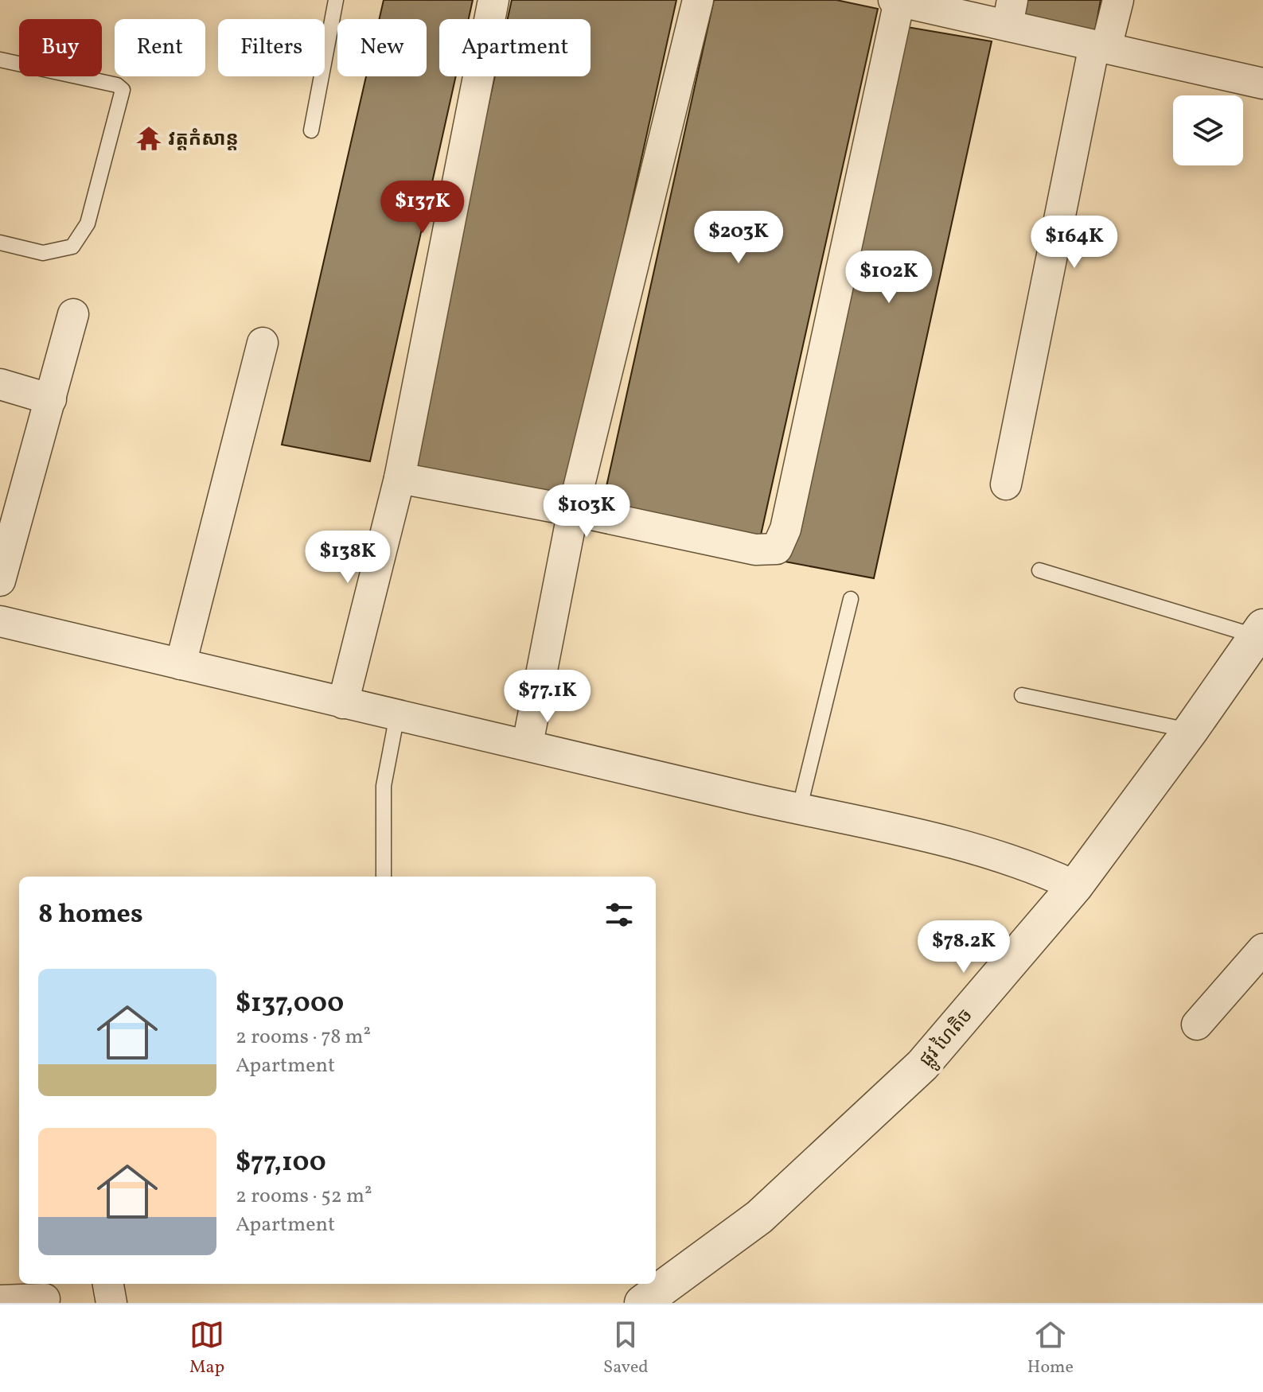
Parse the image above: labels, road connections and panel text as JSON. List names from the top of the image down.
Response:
{
  "streets": {
    "street": ["ផ្លូវ ហៃតិច"]
  },
  "places": {
    "temple": ["វត្តកំសាន្ត"]
  },
  "page": {
    "chip": [
      "Buy",
      "Rent",
      "Filters",
      "New",
      "Apartment"
    ],
    "price": [
      "$137K",
      "$203K",
      "$164K",
      "$102K",
      "$103K",
      "$138K",
      "$77.1K",
      "$78.2K"
    ],
    "heading": "8 homes",
    "list": [
      {
        "name": "$137,000",
        "note": "2 rooms · 78 m² · Apartment"
      },
      {
        "name": "$77,100",
        "note": "2 rooms · 52 m² · Apartment"
      }
    ],
    "tabs": ["Map", "Saved", "Home"]
  }
}
